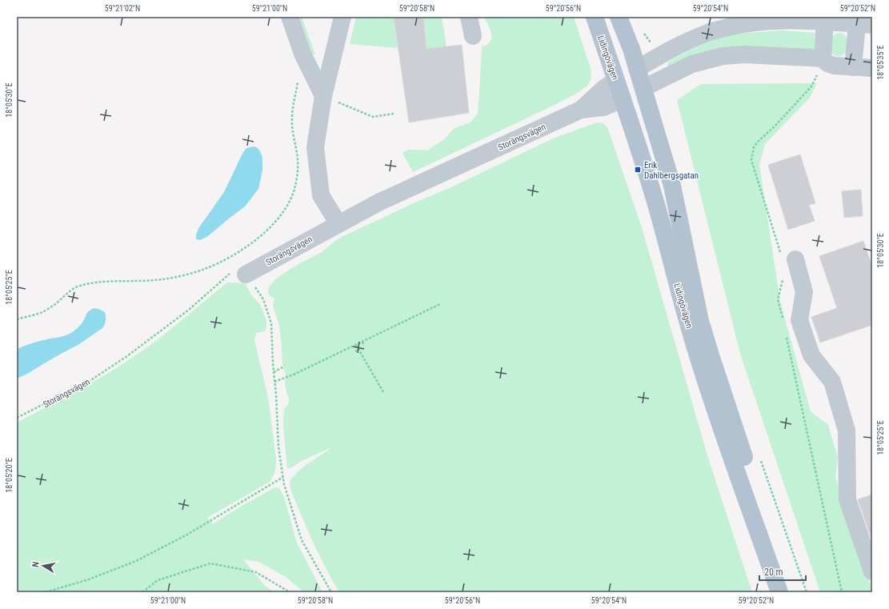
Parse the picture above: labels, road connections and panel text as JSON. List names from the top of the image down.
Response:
{
  "streets": {
    "main road": ["Lidingövägen"],
    "street": ["Storängsvägen"]
  },
  "crossings": [
    ["Lidingövägen", "Storängsvägen"]
  ],
  "places": {
    "transit": ["Erik Dahlbergsgatan"]
  },
  "scale_bar": "20 m",
  "north": "left",
  "coordinates": [
    "59°21'02\"N",
    "59°21'00\"N",
    "59°20'58\"N",
    "59°20'56\"N",
    "59°20'54\"N",
    "59°20'52\"N",
    "18°05'35\"E",
    "18°05'30\"E",
    "18°05'25\"E",
    "18°05'20\"E"
  ]
}
